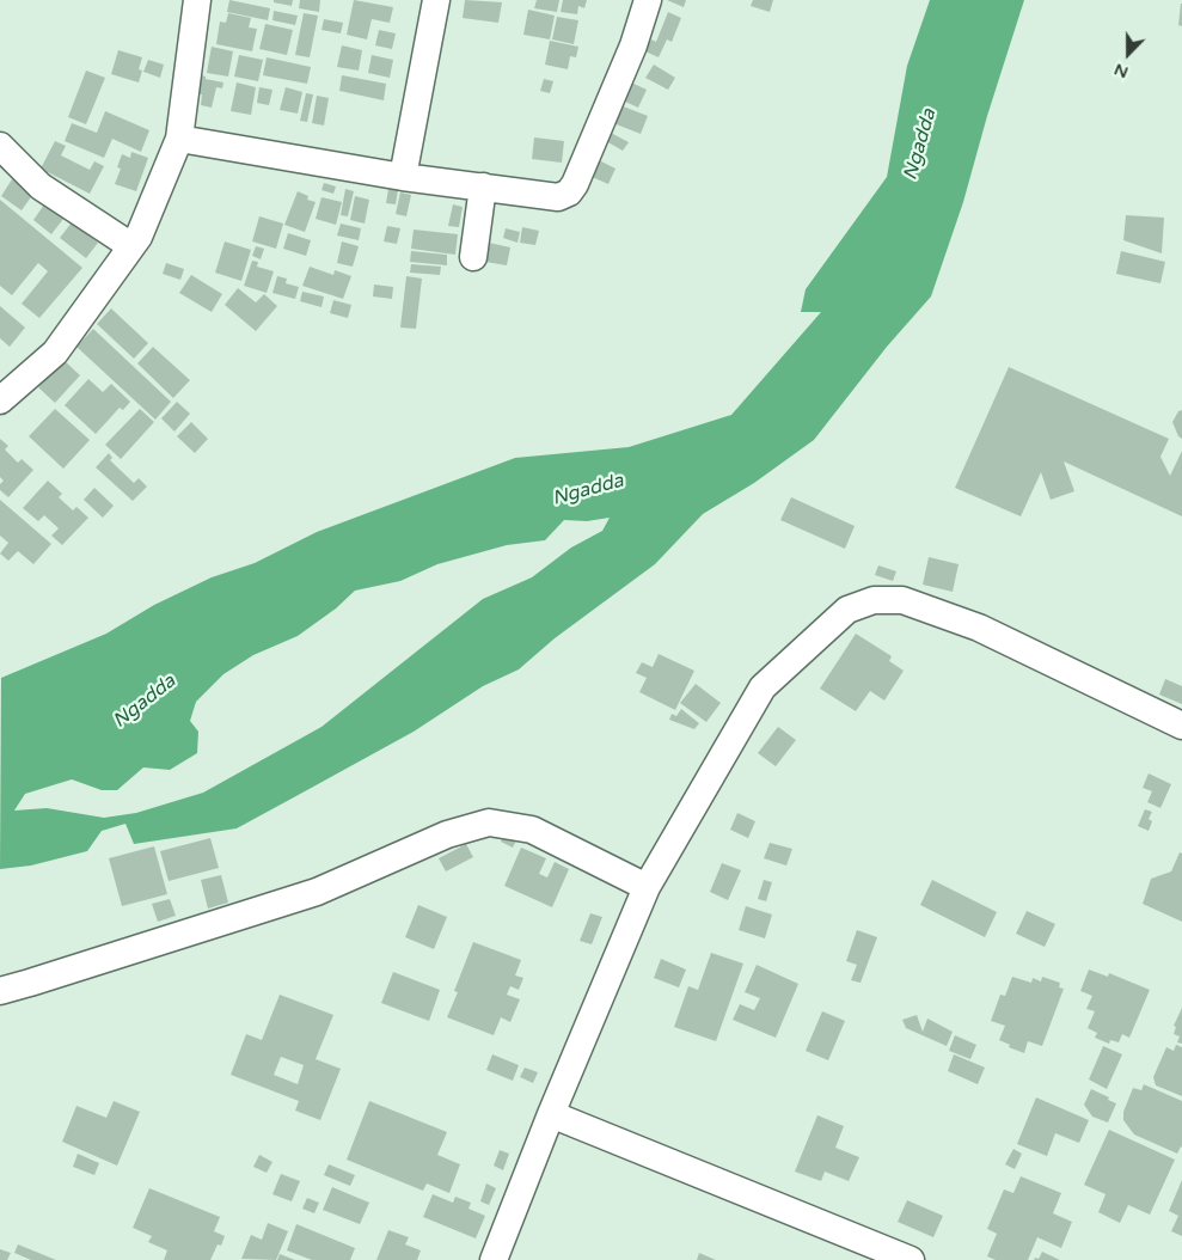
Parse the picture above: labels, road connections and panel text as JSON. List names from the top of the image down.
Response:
{
  "water": ["Ngadda"],
  "north": "bottom"
}
